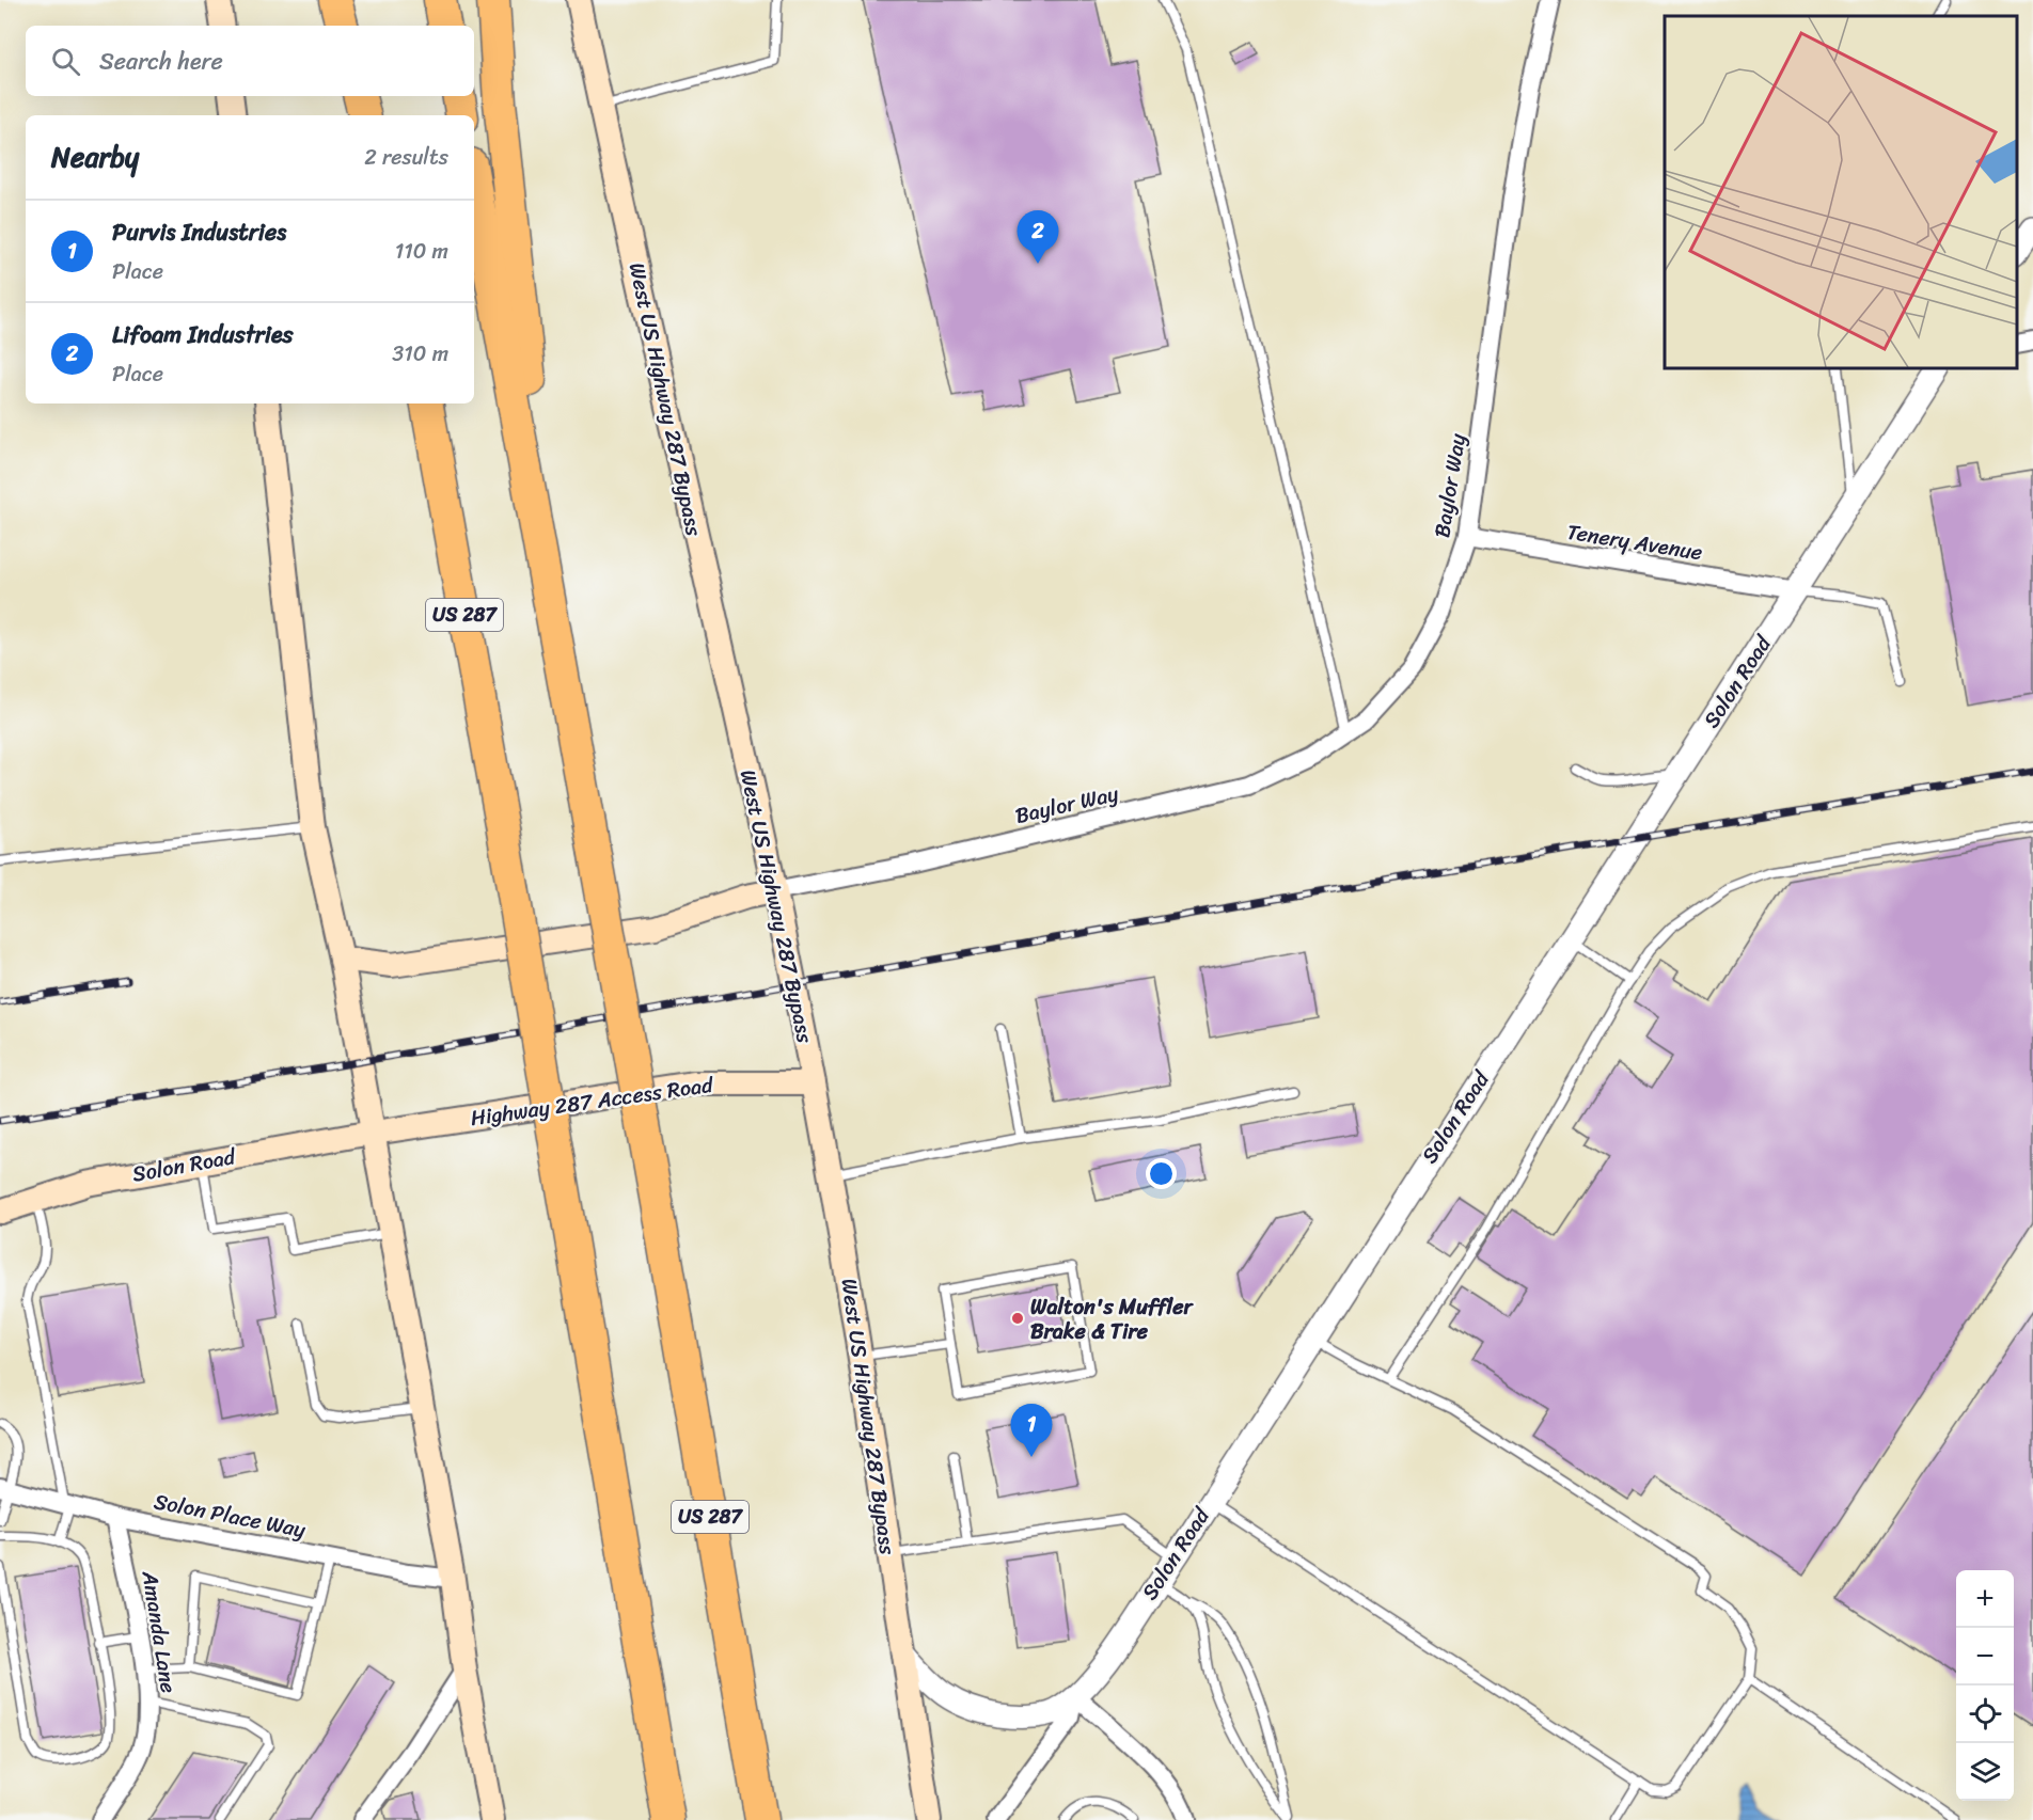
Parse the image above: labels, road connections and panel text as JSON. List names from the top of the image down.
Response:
{
  "streets": {
    "highway": ["US 287"],
    "main road": ["West US Highway 287 Bypass", "Solon Road", "Highway 287 Access Road"],
    "street": [
      "Baylor Way",
      "Tenery Avenue",
      "Solon Place Way",
      "Amanda Lane"
    ]
  },
  "crossings": [
    ["West US Highway 287 Bypass", "Baylor Way"],
    ["West US Highway 287 Bypass", "Solon Road"],
    ["West US Highway 287 Bypass", "Highway 287 Access Road"],
    ["Baylor Way", "Tenery Avenue"],
    ["Tenery Avenue", "Solon Road"],
    ["Solon Road", "Highway 287 Access Road"],
    ["Solon Place Way", "Amanda Lane"]
  ],
  "places": ["Walton's Muffler Brake & Tire"],
  "page": {
    "search": "Search here",
    "heading": ["Nearby", "2 results"],
    "list": [
      {
        "mark": "1",
        "name": "Purvis Industries",
        "note": "Place",
        "value": "110 m"
      },
      {
        "mark": "2",
        "name": "Lifoam Industries",
        "note": "Place",
        "value": "310 m"
      }
    ],
    "pins": ["2", "1"],
    "map_buttons": ["+", "−"]
  }
}
